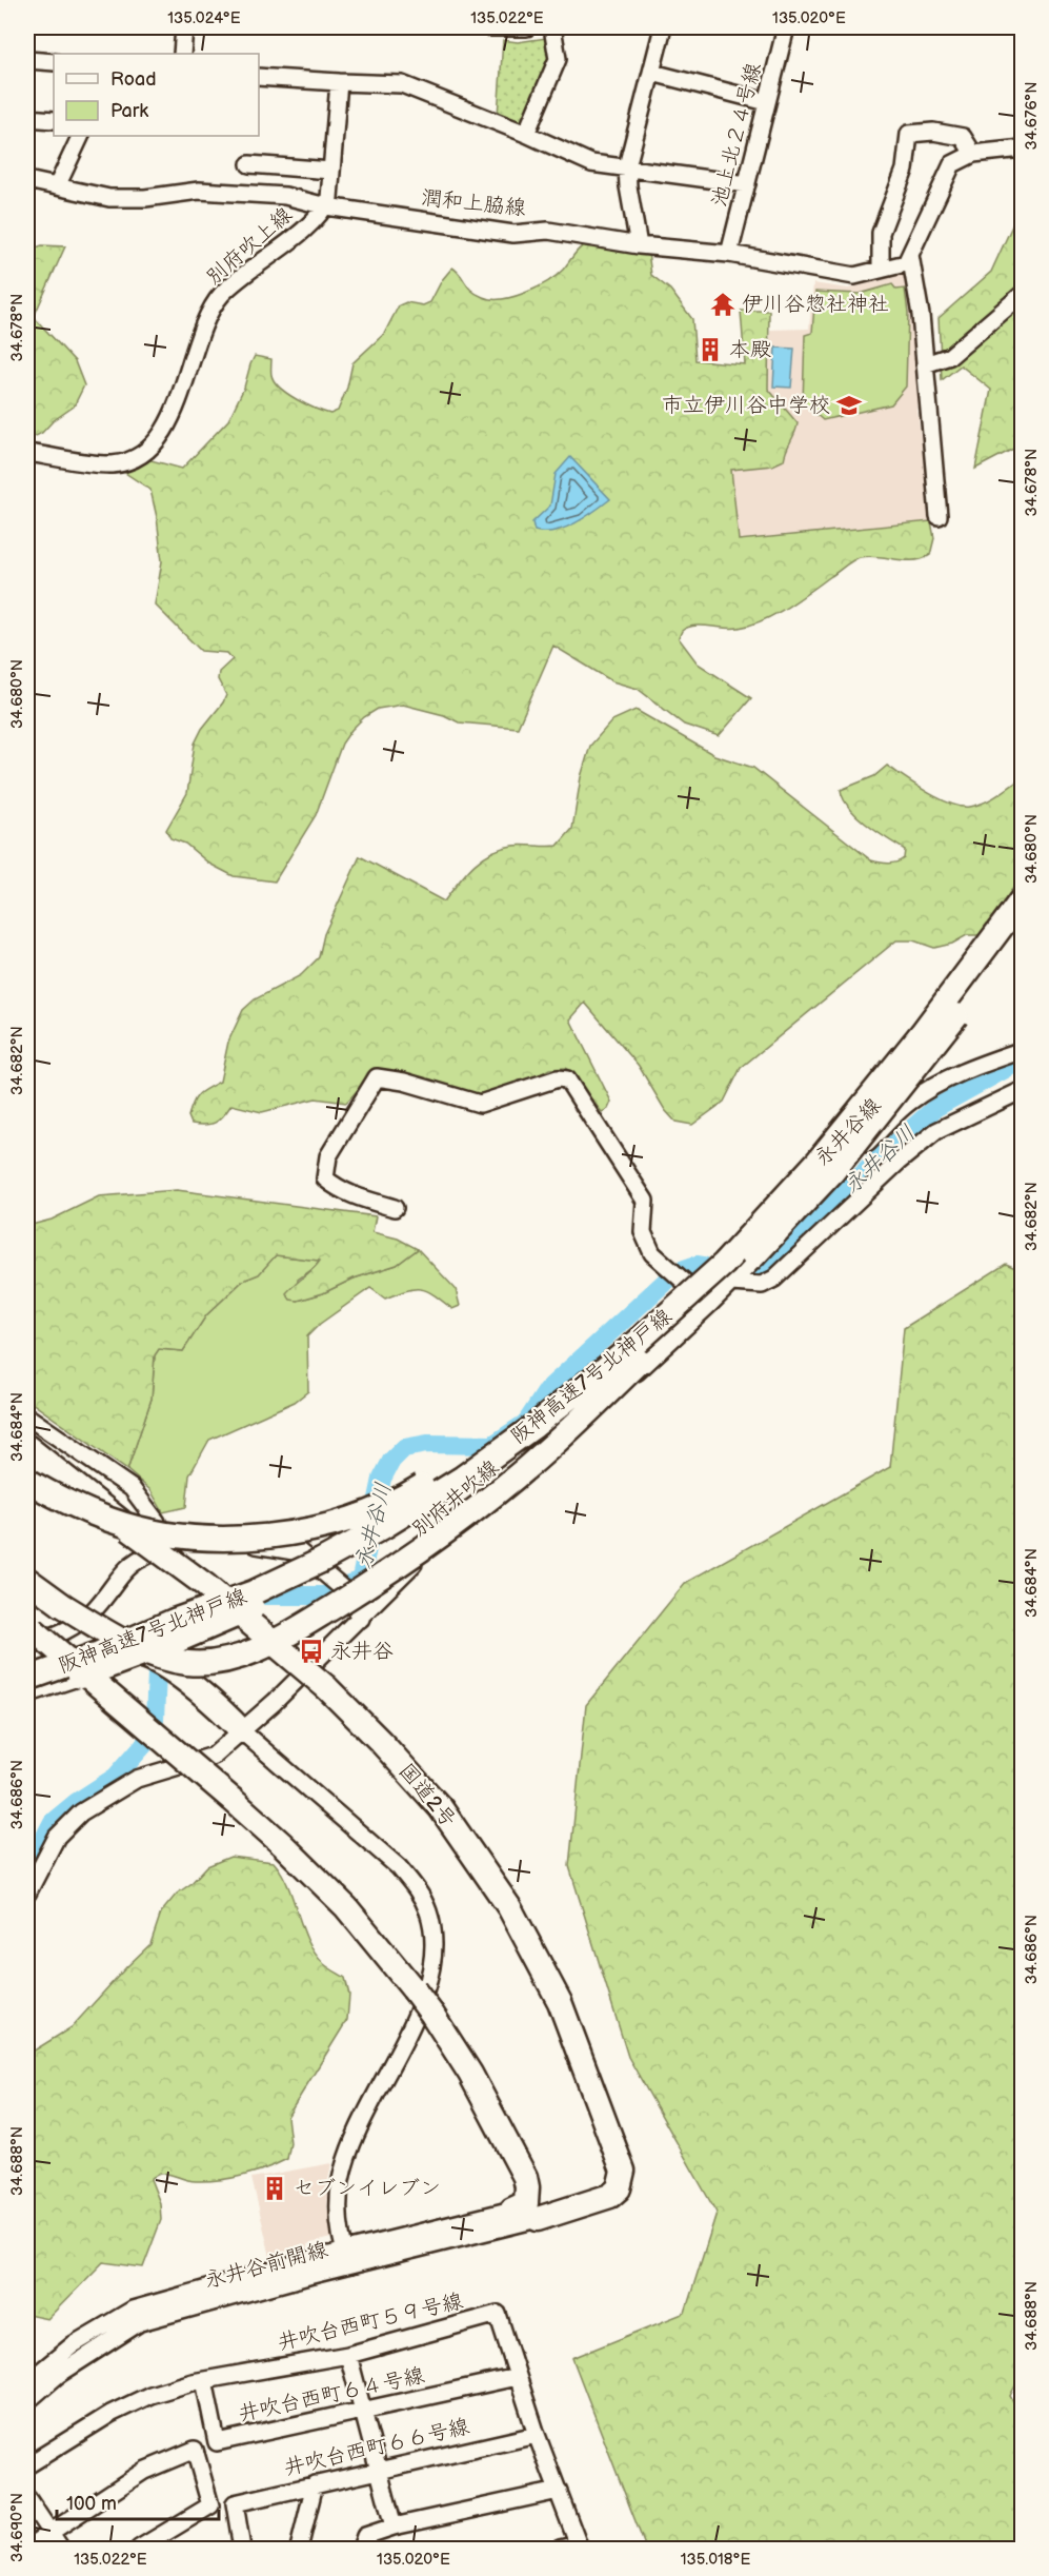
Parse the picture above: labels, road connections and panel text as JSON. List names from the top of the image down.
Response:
{
  "streets": {
    "highway": ["阪神高速7号北神戸線", "国道2号"],
    "street": [
      "池上北２４号線",
      "潤和上脇線",
      "別府吹上線",
      "永井谷線",
      "別府井吹線",
      "永井谷前開線",
      "井吹台西町５９号線",
      "井吹台西町６４号線",
      "井吹台西町６６号線"
    ]
  },
  "crossings": [
    ["池上北２４号線", "潤和上脇線"],
    ["潤和上脇線", "別府吹上線"],
    ["永井谷線", "別府井吹線"],
    ["国道2号", "永井谷前開線"],
    ["井吹台西町５９号線", "井吹台西町６４号線"],
    ["井吹台西町５９号線", "井吹台西町６６号線"]
  ],
  "water": ["永井谷川"],
  "places": {
    "temple": ["伊川谷惣社神社"],
    "building": ["本殿", "セブンイレブン"],
    "school or university": ["市立伊川谷中学校"],
    "bus stop": ["永井谷"]
  },
  "legend": ["Road", "Park"],
  "scale_bar": "100 m",
  "coordinates": [
    "135.024°E",
    "135.022°E",
    "135.020°E",
    "34.676°N",
    "34.678°N",
    "34.680°N",
    "34.682°N",
    "34.684°N",
    "34.686°N",
    "34.688°N",
    "34.690°N",
    "135.018°E"
  ]
}
